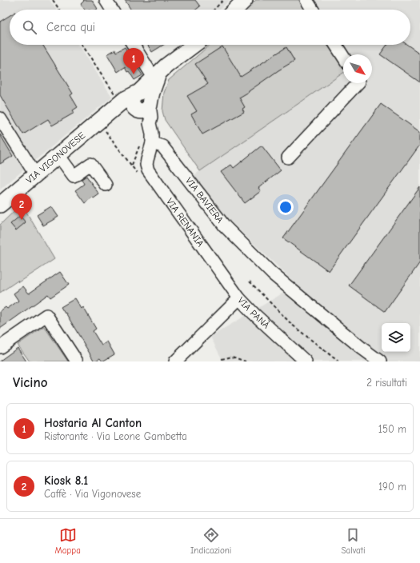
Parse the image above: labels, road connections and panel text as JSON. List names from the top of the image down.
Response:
{
  "streets": {
    "main road": ["VIA VIGONOVESE"],
    "street": ["VIA BAVIERA", "VIA RENANIA", "VIA PANÀ"]
  },
  "crossings": [
    ["VIA BAVIERA", "VIA RENANIA"],
    ["VIA RENANIA", "VIA PANÀ"]
  ],
  "north": "bottom right",
  "page": {
    "search": "Cerca qui",
    "pins": ["1", "2"],
    "heading": ["Vicino", "2 risultati"],
    "list": [
      {
        "mark": "1",
        "name": "Hostaria Al Canton",
        "note": "Ristorante · Via Leone Gambetta",
        "value": "150 m"
      },
      {
        "mark": "2",
        "name": "Kiosk 8.1",
        "note": "Caffè · Via Vigonovese",
        "value": "190 m"
      }
    ],
    "nav": ["Mappa", "Indicazioni", "Salvati"]
  }
}
